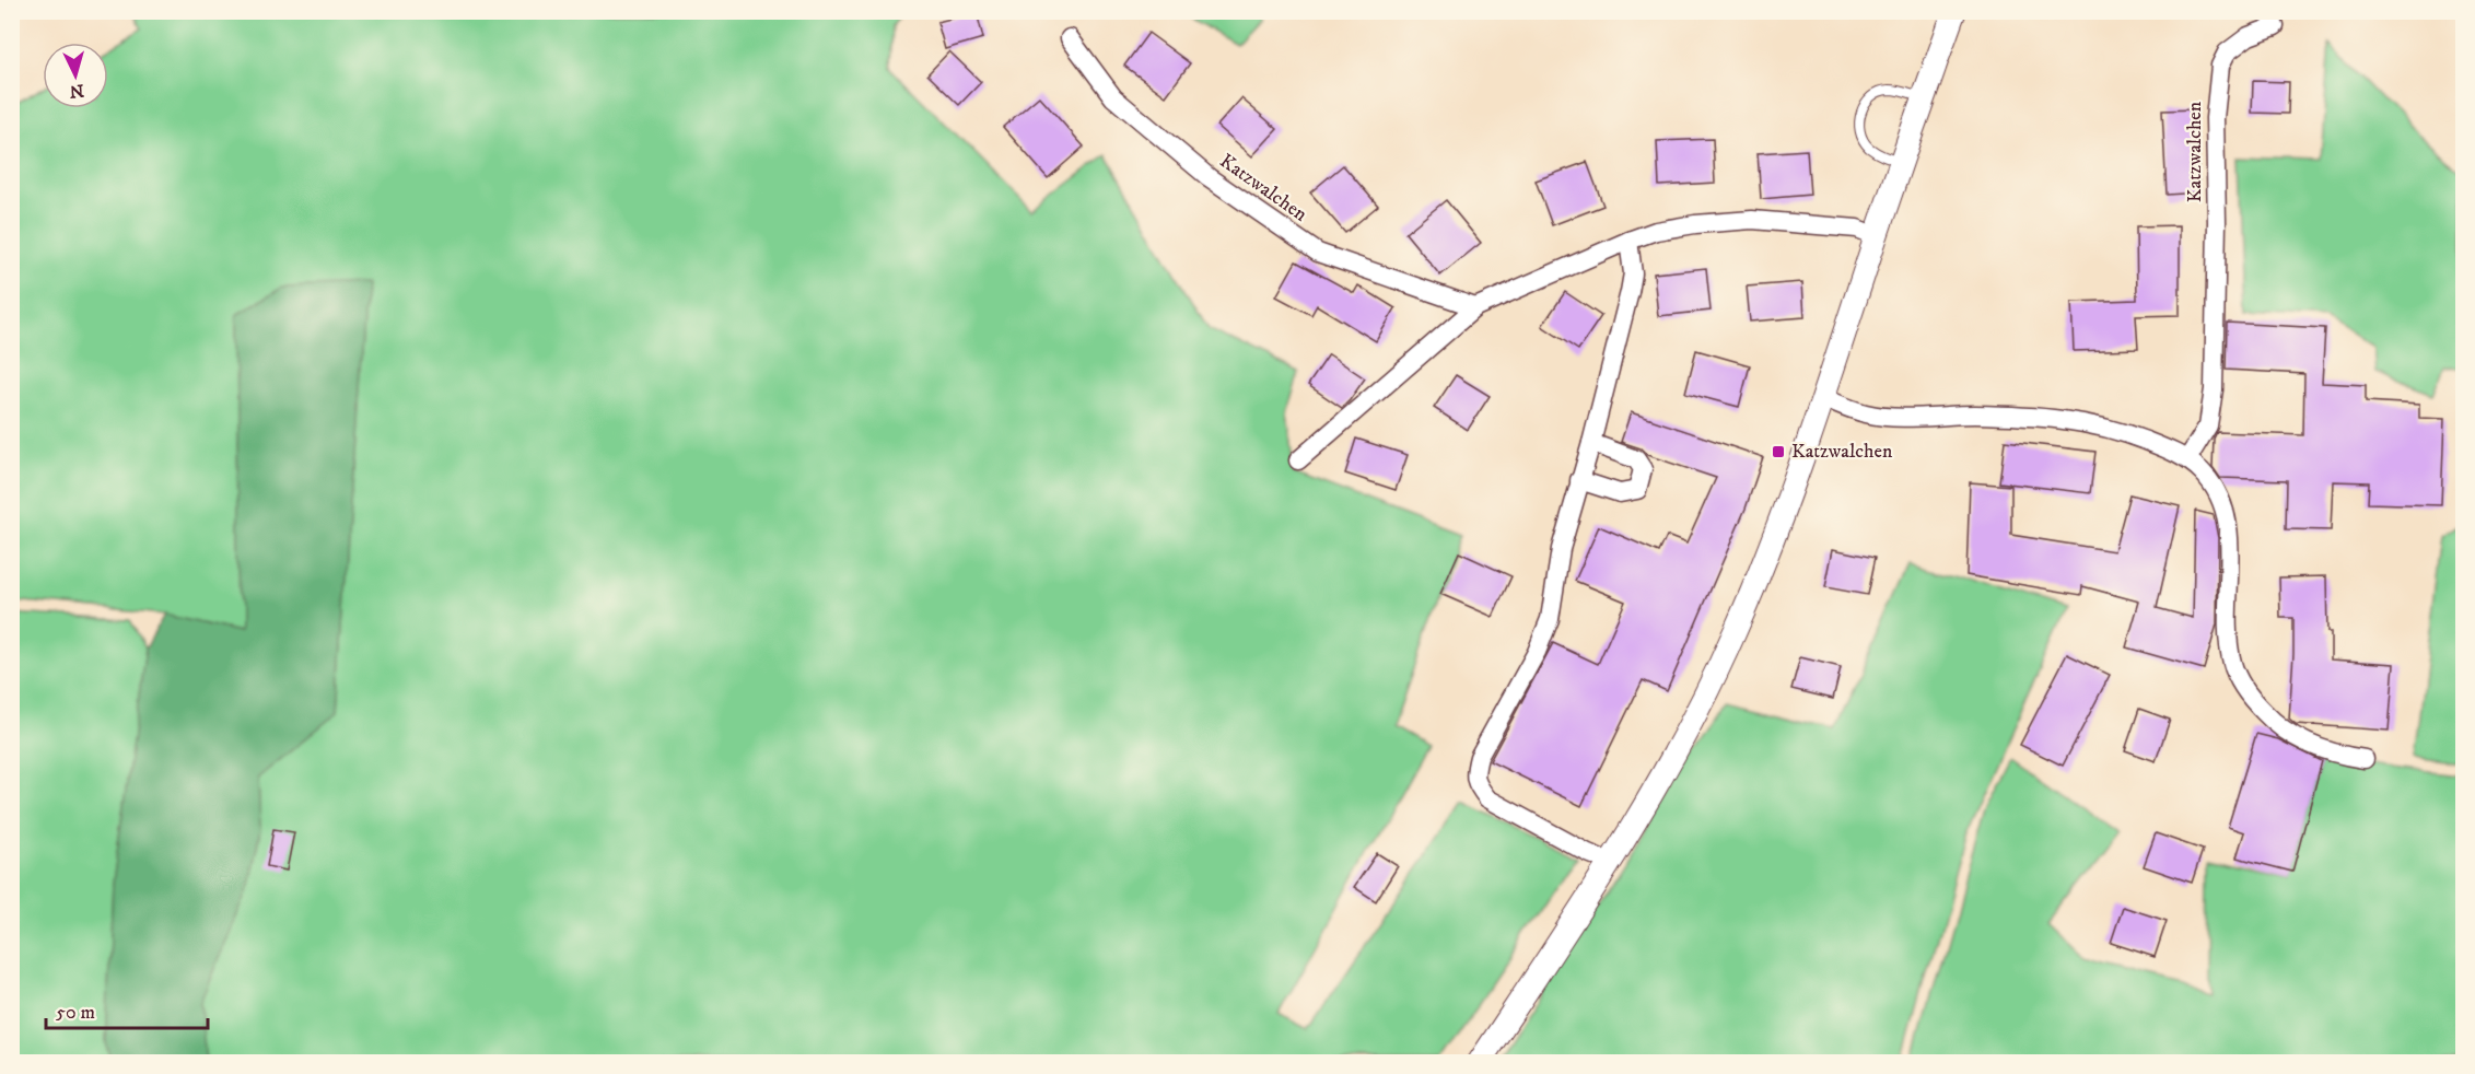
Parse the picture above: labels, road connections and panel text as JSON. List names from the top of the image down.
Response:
{
  "streets": {
    "street": ["Katzwalchen"]
  },
  "places": {
    "transit": ["Katzwalchen"]
  },
  "scale_bar": "50 m",
  "north": "bottom"
}
